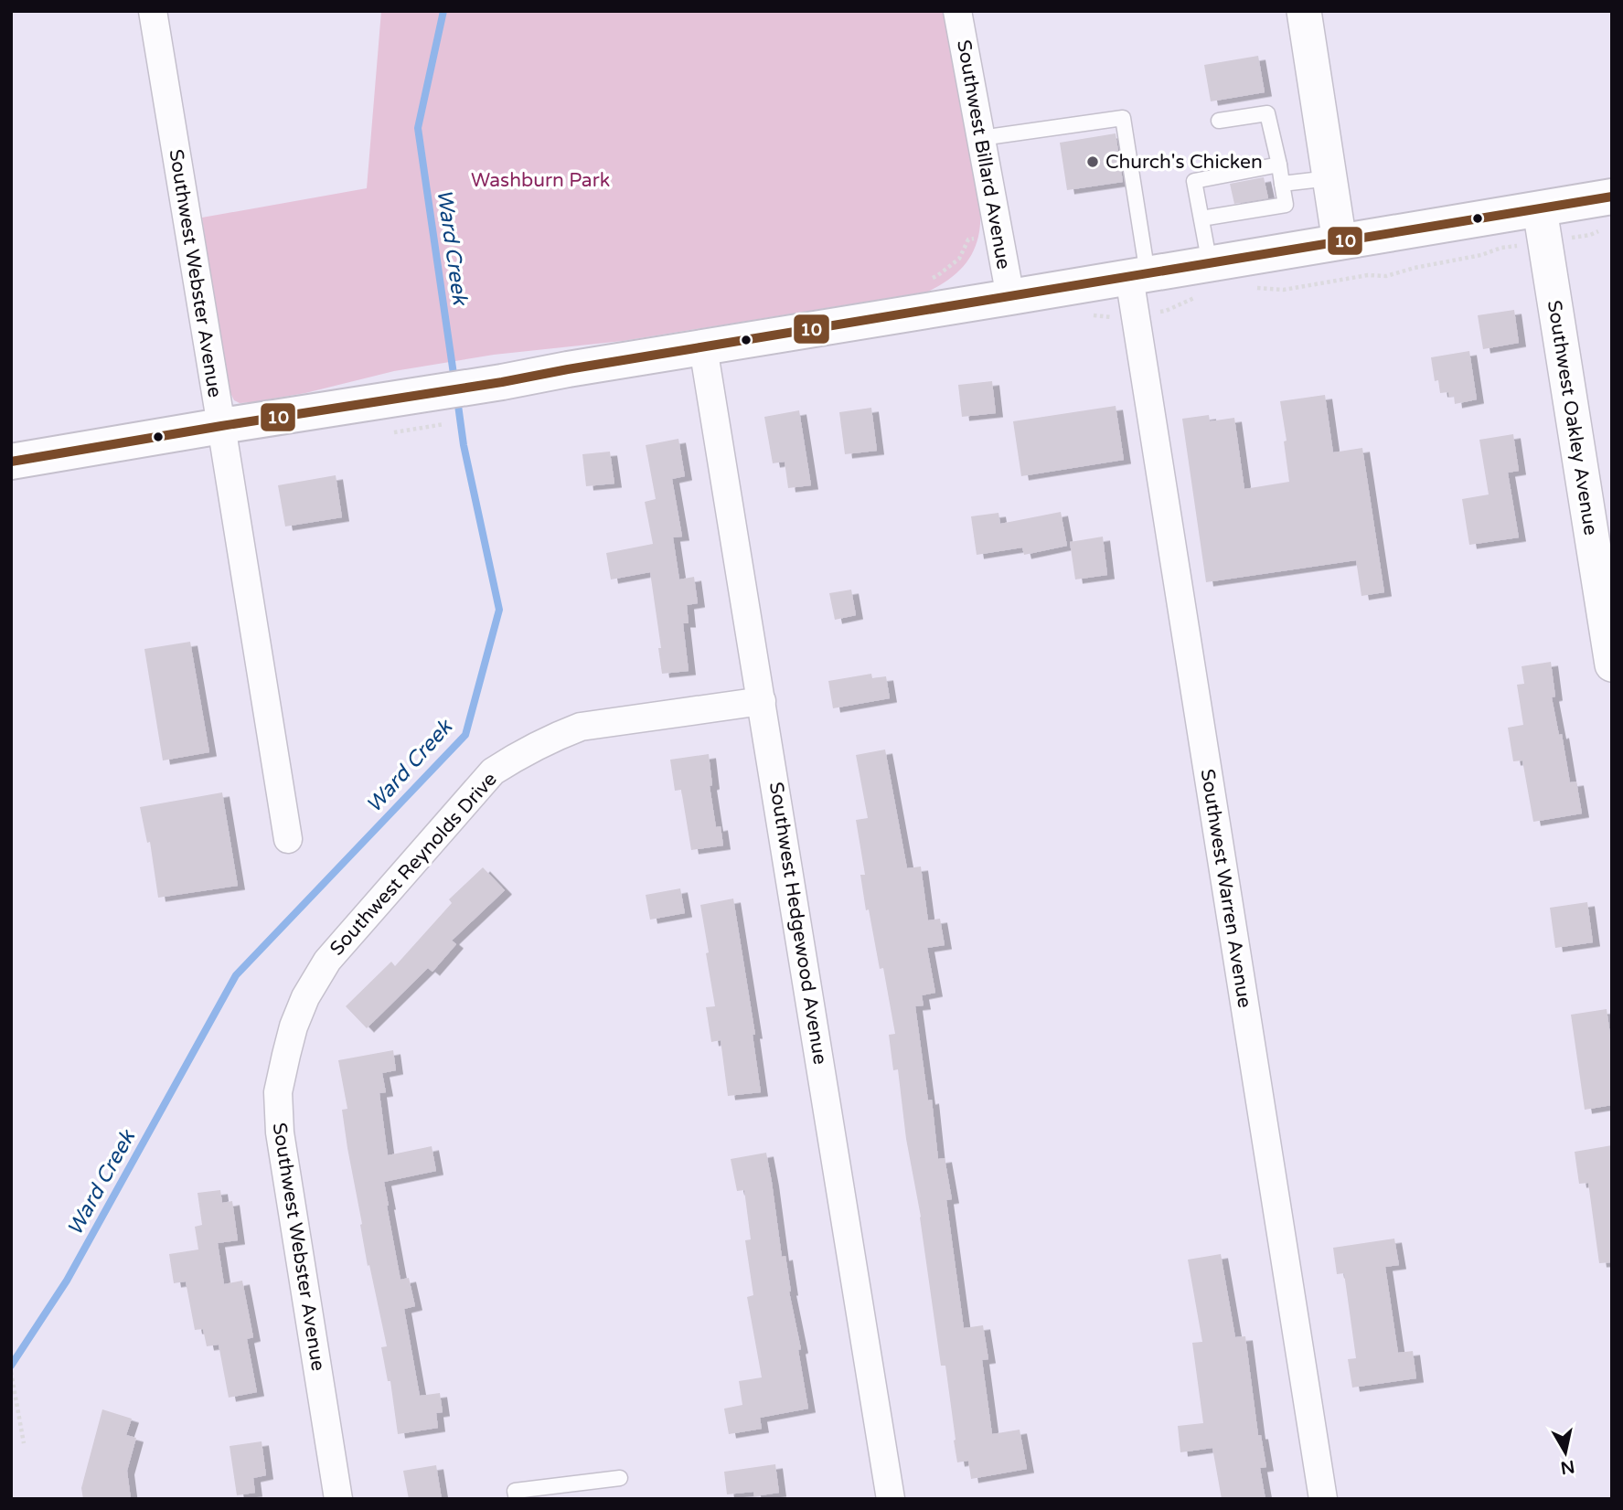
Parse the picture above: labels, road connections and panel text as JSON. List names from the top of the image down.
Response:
{
  "streets": {
    "street": [
      "Southwest Billard Avenue",
      "Southwest Webster Avenue",
      "Southwest Oakley Avenue",
      "Southwest Reynolds Drive",
      "Southwest Warren Avenue",
      "Southwest Hedgewood Avenue"
    ]
  },
  "crossings": [
    ["Southwest Webster Avenue", "Southwest Reynolds Drive"],
    ["Southwest Reynolds Drive", "Southwest Hedgewood Avenue"]
  ],
  "water": ["Ward Creek"],
  "parks": ["Washburn Park"],
  "places": ["Church's Chicken"],
  "lines": ["transit line 10"],
  "north": "bottom"
}
